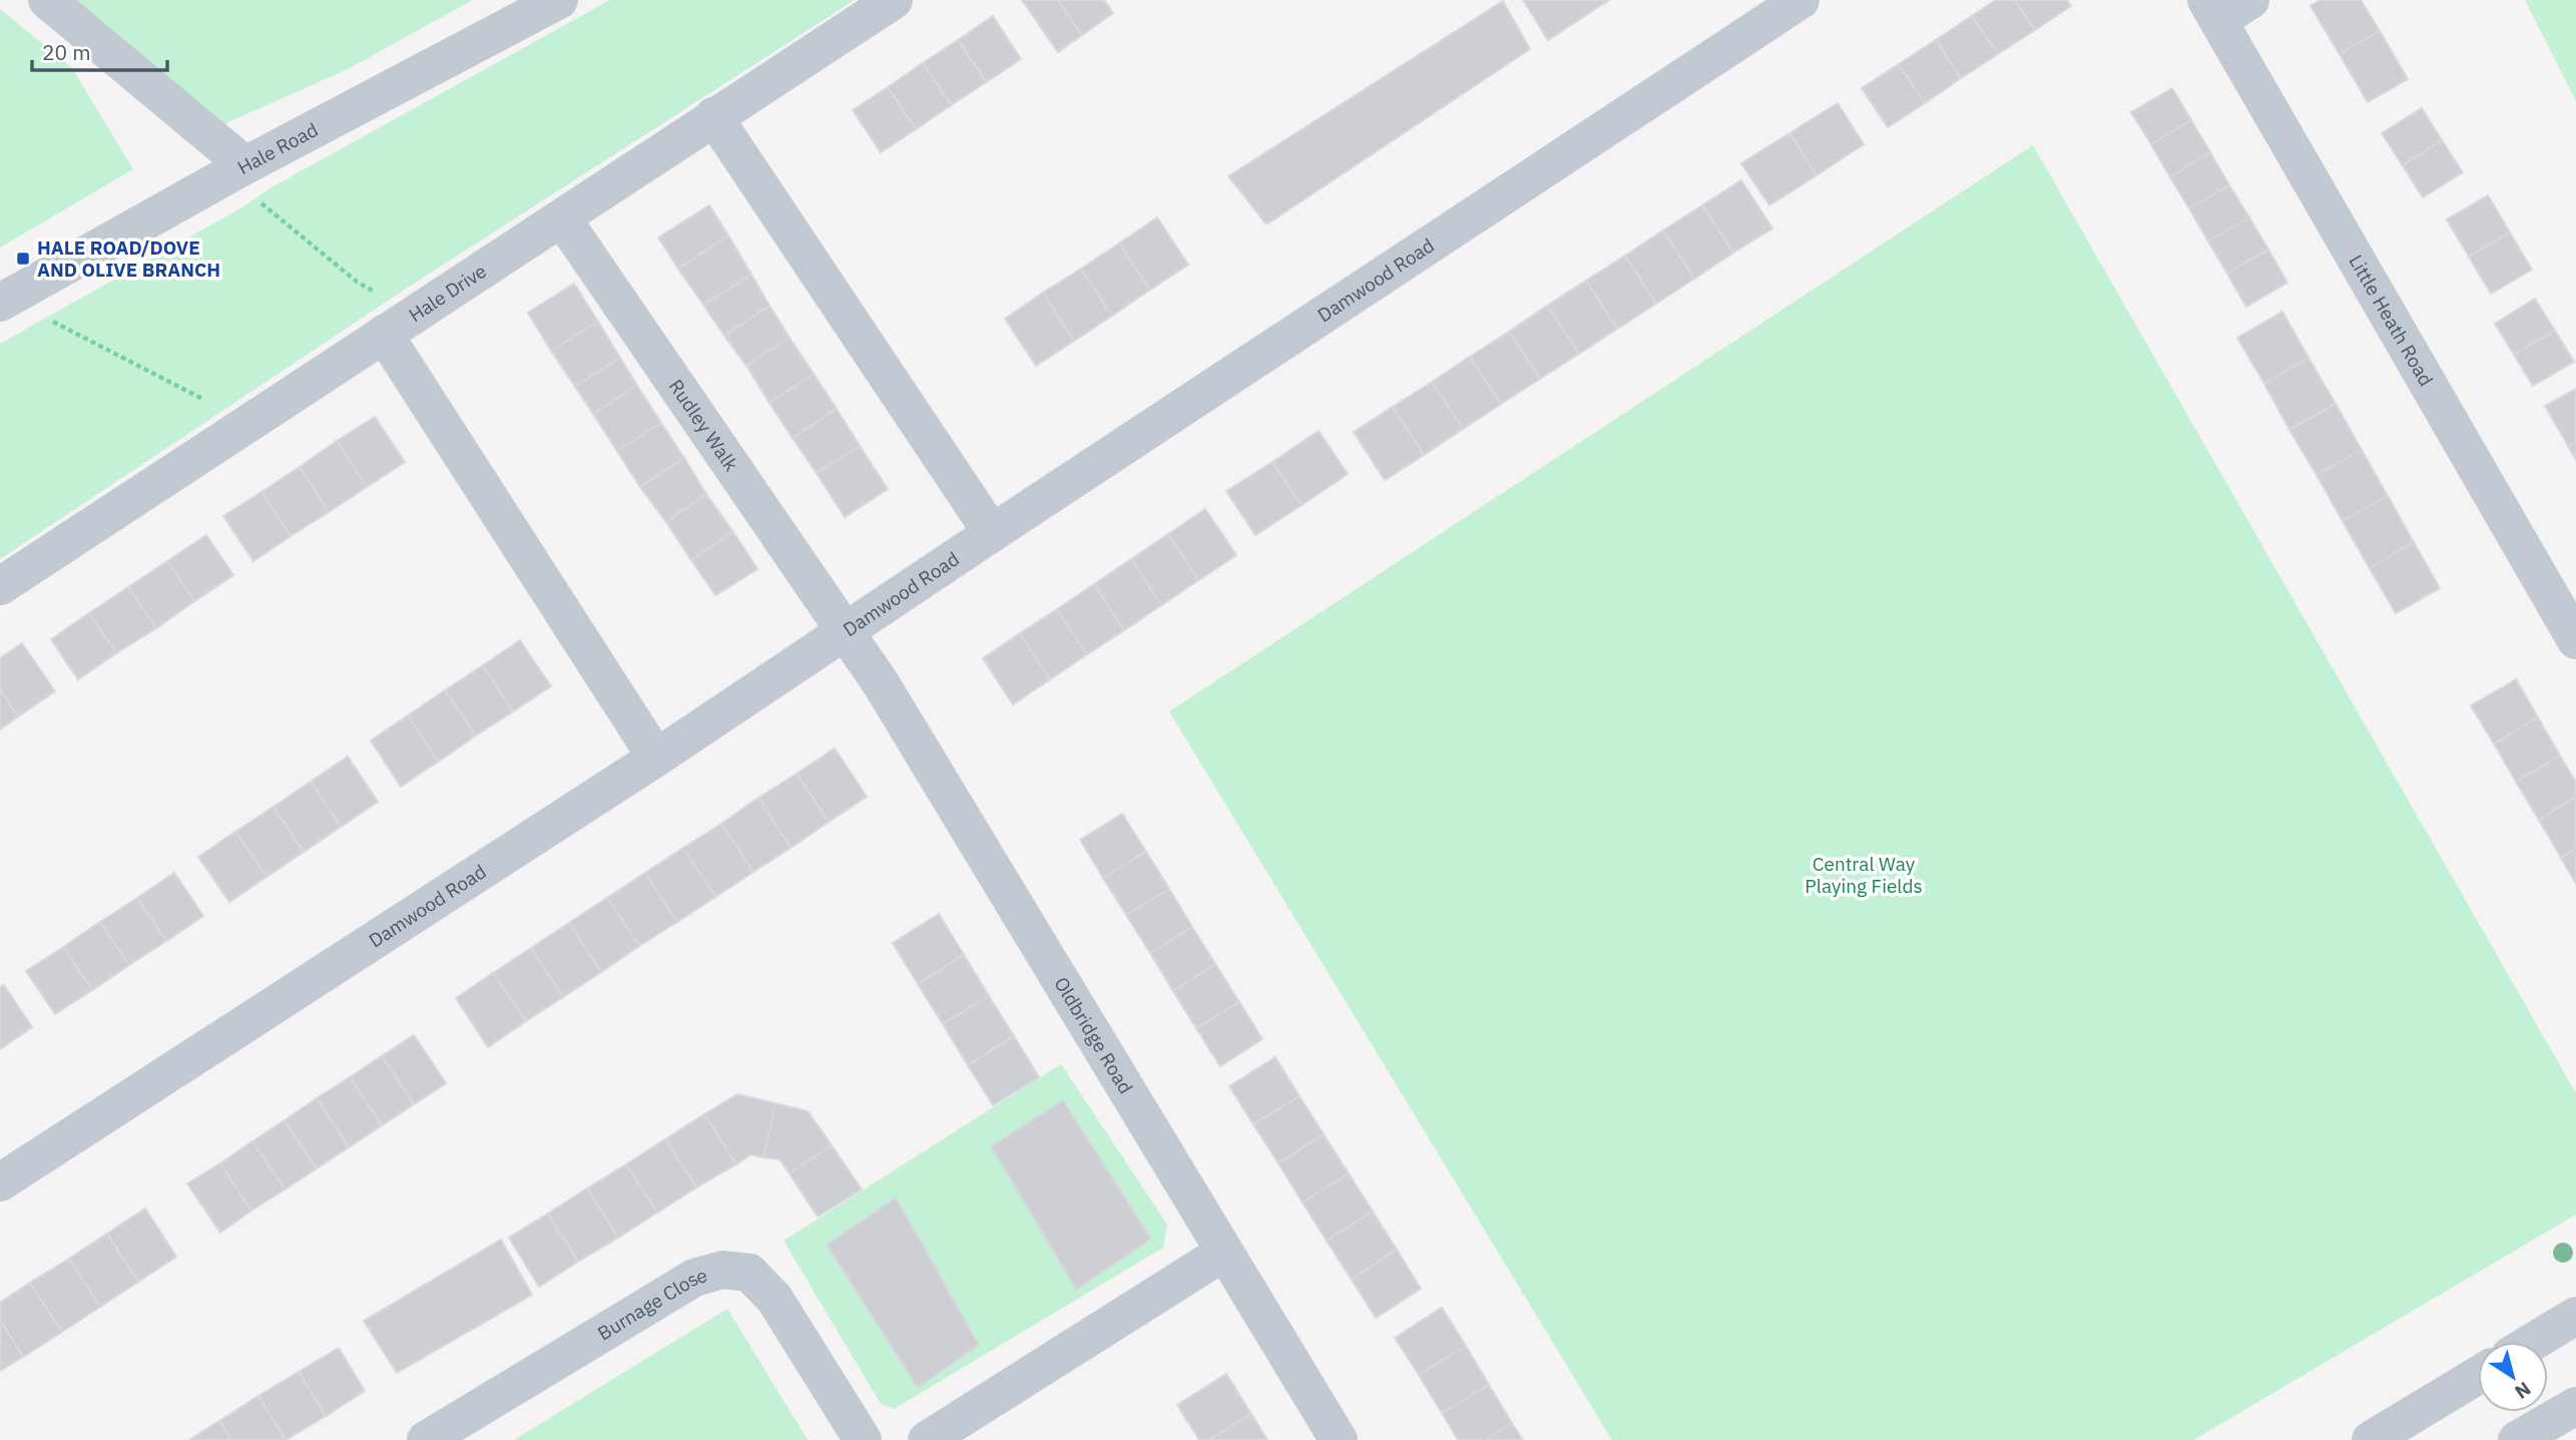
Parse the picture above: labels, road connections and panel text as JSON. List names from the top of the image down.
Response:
{
  "streets": {
    "street": [
      "Hale Road",
      "Damwood Road",
      "Hale Drive",
      "Little Heath Road",
      "Rudley Walk",
      "Oldbridge Road",
      "Burnage Close"
    ]
  },
  "crossings": [
    ["Damwood Road", "Rudley Walk"],
    ["Damwood Road", "Oldbridge Road"],
    ["Hale Drive", "Rudley Walk"],
    ["Rudley Walk", "Oldbridge Road"]
  ],
  "parks": ["Central Way Playing Fields"],
  "places": {
    "transit": ["HALE ROAD/DOVE AND OLIVE BRANCH"]
  },
  "scale_bar": "20 m",
  "north": "bottom right"
}
